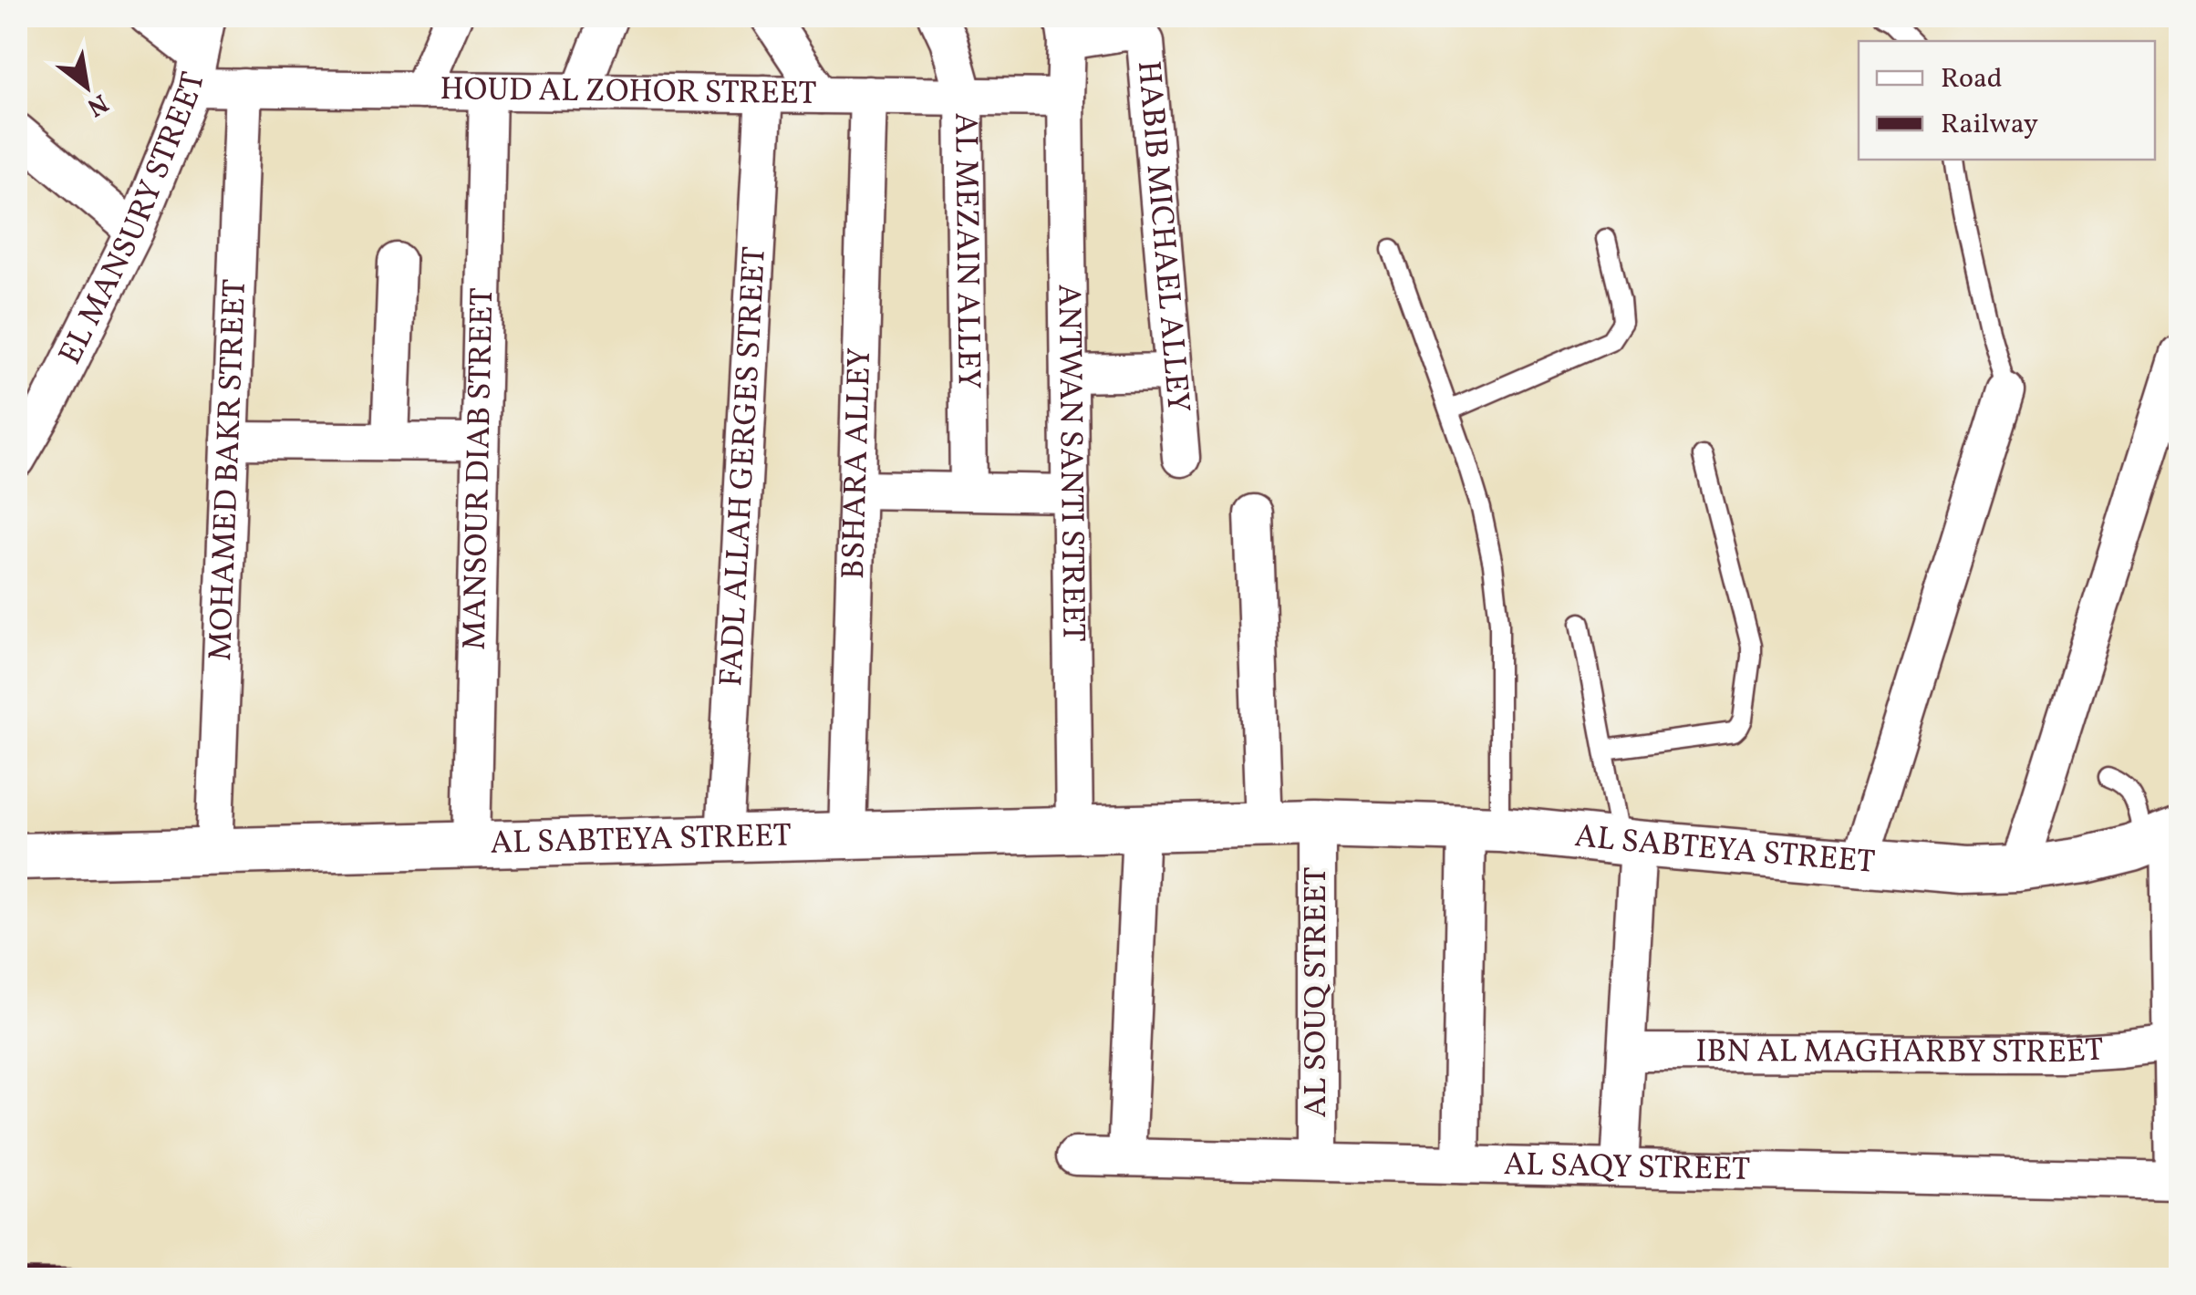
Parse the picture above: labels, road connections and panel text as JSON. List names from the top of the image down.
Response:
{
  "streets": {
    "street": [
      "HOUD AL ZOHOR STREET",
      "EL MANSURY STREET",
      "HABIB MICHAEL ALLEY",
      "AL MEZAIN ALLEY",
      "ANTWAN SANTI STREET",
      "BSHARA ALLEY",
      "FADL ALLAH GERGES STREET",
      "MANSOUR DIAB STREET",
      "MOHAMED BAKR STREET",
      "AL SABTEYA STREET",
      "AL SOUQ STREET",
      "IBN AL MAGHARBY STREET",
      "AL SAQY STREET"
    ]
  },
  "crossings": [
    ["HOUD AL ZOHOR STREET", "EL MANSURY STREET"],
    ["HOUD AL ZOHOR STREET", "AL MEZAIN ALLEY"],
    ["HOUD AL ZOHOR STREET", "ANTWAN SANTI STREET"],
    ["HOUD AL ZOHOR STREET", "BSHARA ALLEY"],
    ["HOUD AL ZOHOR STREET", "FADL ALLAH GERGES STREET"],
    ["HOUD AL ZOHOR STREET", "MANSOUR DIAB STREET"],
    ["HOUD AL ZOHOR STREET", "MOHAMED BAKR STREET"],
    ["HABIB MICHAEL ALLEY", "ANTWAN SANTI STREET"],
    ["ANTWAN SANTI STREET", "AL SABTEYA STREET"],
    ["BSHARA ALLEY", "AL SABTEYA STREET"],
    ["FADL ALLAH GERGES STREET", "AL SABTEYA STREET"],
    ["MANSOUR DIAB STREET", "AL SABTEYA STREET"],
    ["MOHAMED BAKR STREET", "AL SABTEYA STREET"],
    ["AL SABTEYA STREET", "AL SOUQ STREET"],
    ["AL SOUQ STREET", "AL SAQY STREET"]
  ],
  "legend": ["Road", "Railway"],
  "north": "bottom right"
}
